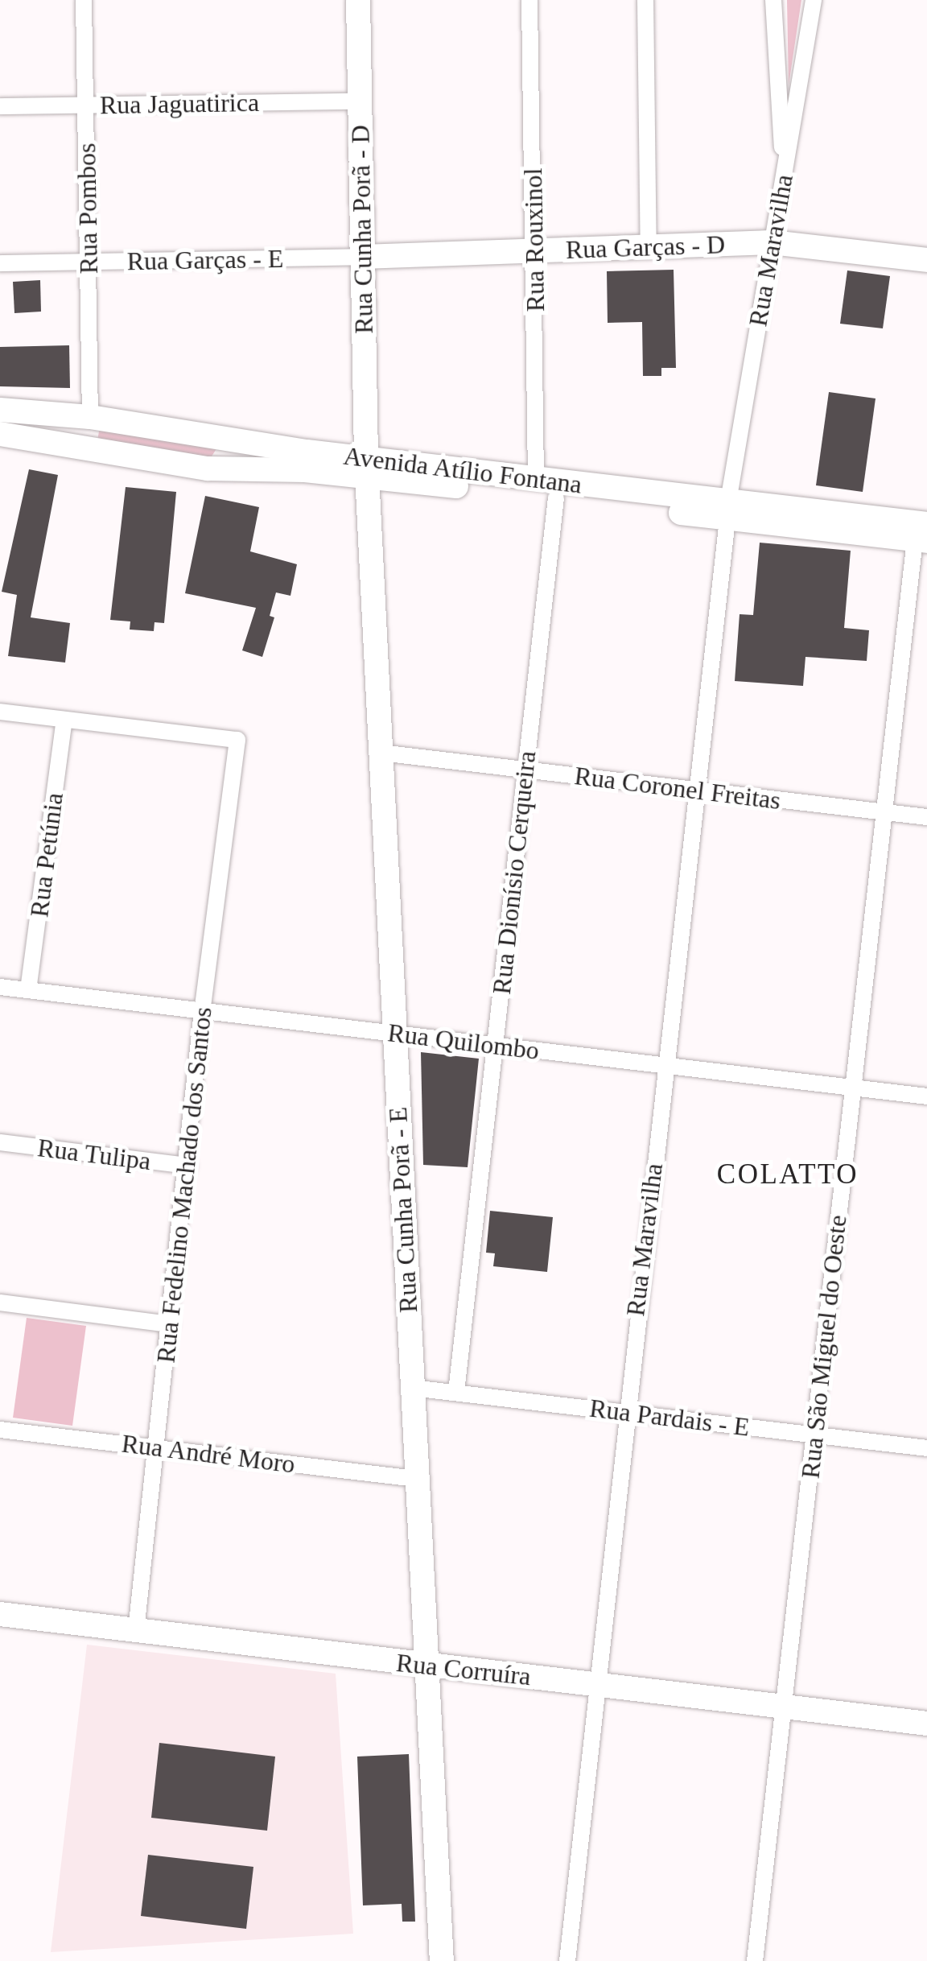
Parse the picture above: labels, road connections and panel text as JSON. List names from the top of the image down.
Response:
{
  "streets": {
    "street": [
      "Rua Jaguatirica",
      "Rua Pombos",
      "Rua Cunha Porã - D",
      "Rua Rouxinol",
      "Rua Garças - D",
      "Rua Maravilha",
      "Rua Garças - E",
      "Avenida Atílio Fontana",
      "Rua Coronel Freitas",
      "Rua Petúnia",
      "Rua Dionísio Cerqueira",
      "Rua Quilombo",
      "Rua Tulipa",
      "Rua Fedelino Machado dos Santos",
      "Rua Cunha Porã - E",
      "Rua São Miguel do Oeste",
      "Rua Pardais - E",
      "Rua André Moro",
      "Rua Corruíra"
    ]
  },
  "crossings": [
    ["Rua Jaguatirica", "Rua Pombos"],
    ["Rua Jaguatirica", "Rua Cunha Porã - D"],
    ["Rua Pombos", "Rua Garças - E"],
    ["Rua Pombos", "Avenida Atílio Fontana"],
    ["Rua Cunha Porã - D", "Rua Garças - D"],
    ["Rua Cunha Porã - D", "Rua Garças - E"],
    ["Rua Cunha Porã - D", "Avenida Atílio Fontana"],
    ["Rua Cunha Porã - D", "Rua Cunha Porã - E"],
    ["Rua Rouxinol", "Rua Garças - D"],
    ["Rua Rouxinol", "Avenida Atílio Fontana"],
    ["Rua Garças - D", "Rua Maravilha"],
    ["Rua Garças - D", "Rua Garças - E"],
    ["Rua Maravilha", "Avenida Atílio Fontana"],
    ["Rua Maravilha", "Rua Coronel Freitas"],
    ["Rua Maravilha", "Rua Quilombo"],
    ["Rua Maravilha", "Rua Pardais - E"],
    ["Rua Maravilha", "Rua Corruíra"],
    ["Avenida Atílio Fontana", "Rua Dionísio Cerqueira"],
    ["Avenida Atílio Fontana", "Rua Cunha Porã - E"],
    ["Avenida Atílio Fontana", "Rua São Miguel do Oeste"],
    ["Rua Coronel Freitas", "Rua Dionísio Cerqueira"],
    ["Rua Coronel Freitas", "Rua Cunha Porã - E"],
    ["Rua Coronel Freitas", "Rua São Miguel do Oeste"],
    ["Rua Petúnia", "Rua Quilombo"],
    ["Rua Petúnia", "Rua Fedelino Machado dos Santos"],
    ["Rua Dionísio Cerqueira", "Rua Quilombo"],
    ["Rua Dionísio Cerqueira", "Rua Pardais - E"],
    ["Rua Quilombo", "Rua Fedelino Machado dos Santos"],
    ["Rua Quilombo", "Rua Cunha Porã - E"],
    ["Rua Quilombo", "Rua São Miguel do Oeste"],
    ["Rua Tulipa", "Rua Fedelino Machado dos Santos"],
    ["Rua Fedelino Machado dos Santos", "Rua André Moro"],
    ["Rua Fedelino Machado dos Santos", "Rua Corruíra"],
    ["Rua Cunha Porã - E", "Rua Pardais - E"],
    ["Rua Cunha Porã - E", "Rua André Moro"],
    ["Rua Cunha Porã - E", "Rua Corruíra"],
    ["Rua São Miguel do Oeste", "Rua Pardais - E"],
    ["Rua São Miguel do Oeste", "Rua Corruíra"]
  ],
  "districts": ["COLATTO"]
}
